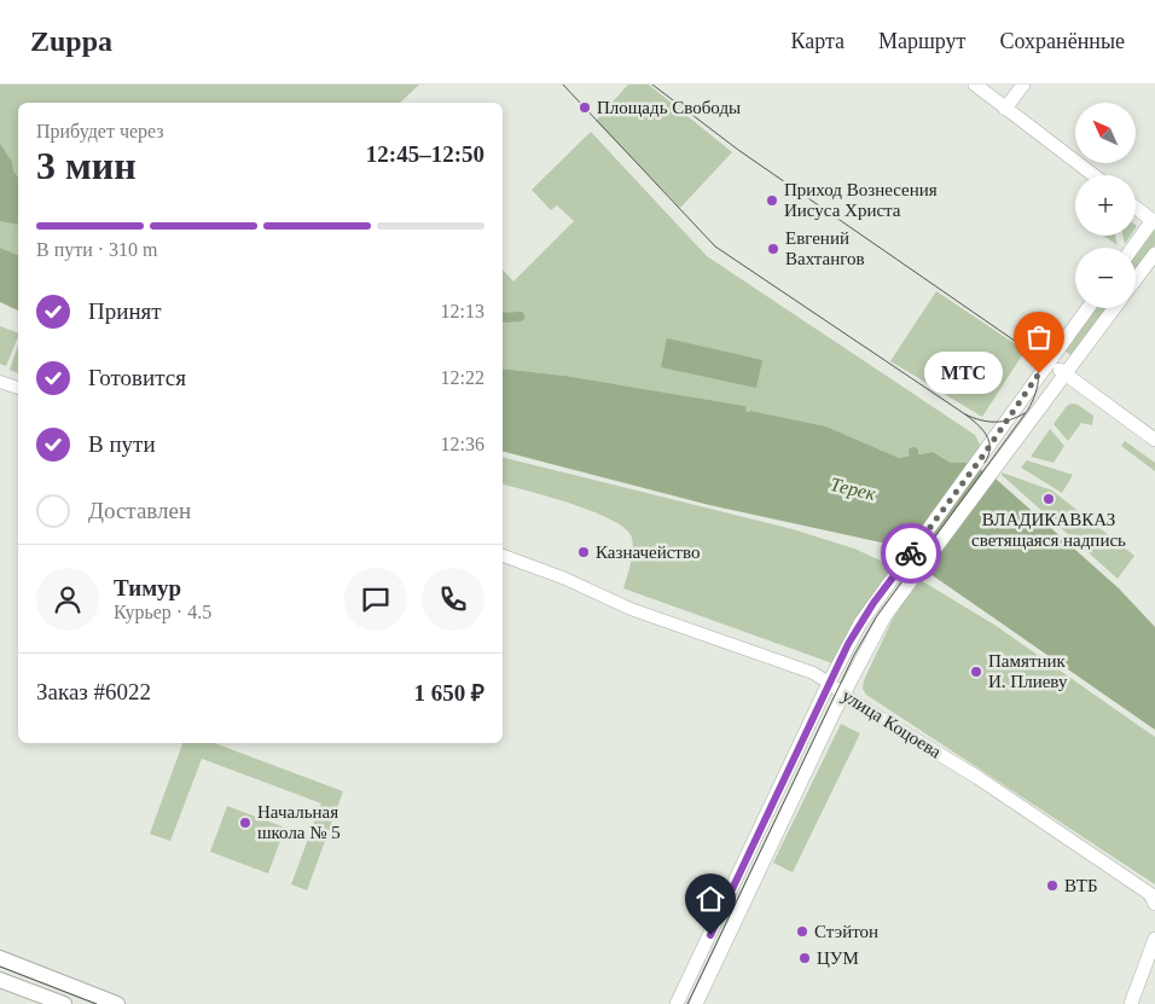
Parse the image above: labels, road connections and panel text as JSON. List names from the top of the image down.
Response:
{
  "streets": {
    "main road": ["улица Коцоева"]
  },
  "water": ["Терек"],
  "places": [
    "Площадь Свободы",
    "Приход Вознесения Иисуса Христа",
    "Евгений Вахтангов",
    "МТС",
    "ВЛАДИКАВКАЗ светящаяся надпись",
    "Казначейство",
    "Памятник И. Плиеву",
    "Начальная школа № 5",
    "ВТБ",
    "Стэйтон",
    "ЦУМ"
  ],
  "north": "top left",
  "page": {
    "header": "Zuppa",
    "nav": ["Карта", "Маршрут", "Сохранённые"],
    "map_buttons": ["+", "−"],
    "heading": ["3 мин", "Прибудет через", "12:45–12:50"],
    "panel": [
      "Тимур",
      "Курьер · 4.5",
      "Заказ #6022",
      "1 650 ₽"
    ],
    "bar": "В пути · 310 m",
    "list": [
      ["Принят", "12:13"],
      ["Готовится", "12:22"],
      ["В пути", "12:36"],
      "Доставлен"
    ],
    "bubble": "МТС"
  }
}
